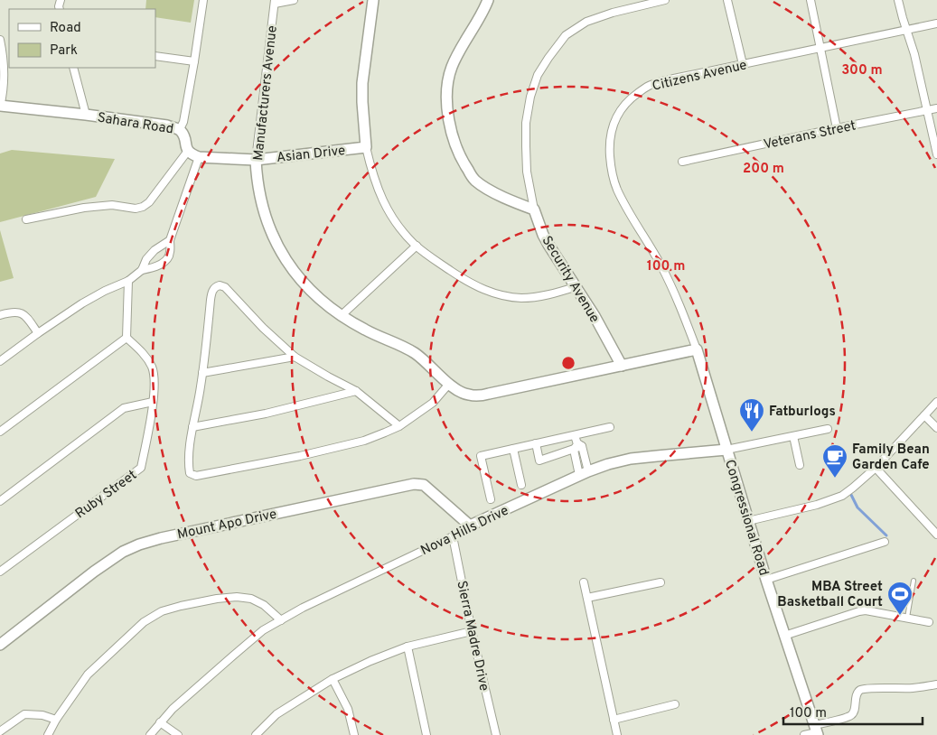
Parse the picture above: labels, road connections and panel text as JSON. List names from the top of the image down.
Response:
{
  "streets": {
    "street": [
      "Citizens Avenue",
      "Manufacturers Avenue",
      "Sahara Road",
      "Veterans Street",
      "Asian Drive",
      "Security Avenue",
      "Ruby Street",
      "Congressional Road",
      "Mount Apo Drive",
      "Nova Hills Drive",
      "Sierra Madre Drive"
    ]
  },
  "crossings": [
    ["Citizens Avenue", "Manufacturers Avenue"],
    ["Citizens Avenue", "Congressional Road"],
    ["Manufacturers Avenue", "Asian Drive"],
    ["Manufacturers Avenue", "Security Avenue"],
    ["Manufacturers Avenue", "Congressional Road"],
    ["Congressional Road", "Nova Hills Drive"],
    ["Mount Apo Drive", "Nova Hills Drive"],
    ["Nova Hills Drive", "Sierra Madre Drive"]
  ],
  "places": {
    "restaurant": ["Fatburlogs"],
    "cafe": ["Family Bean Garden Cafe"],
    "sports": ["MBA Street Basketball Court"]
  },
  "legend": ["Road", "Park"],
  "scale_bar": "100 m",
  "rings": ["300 m", "200 m", "100 m"]
}
